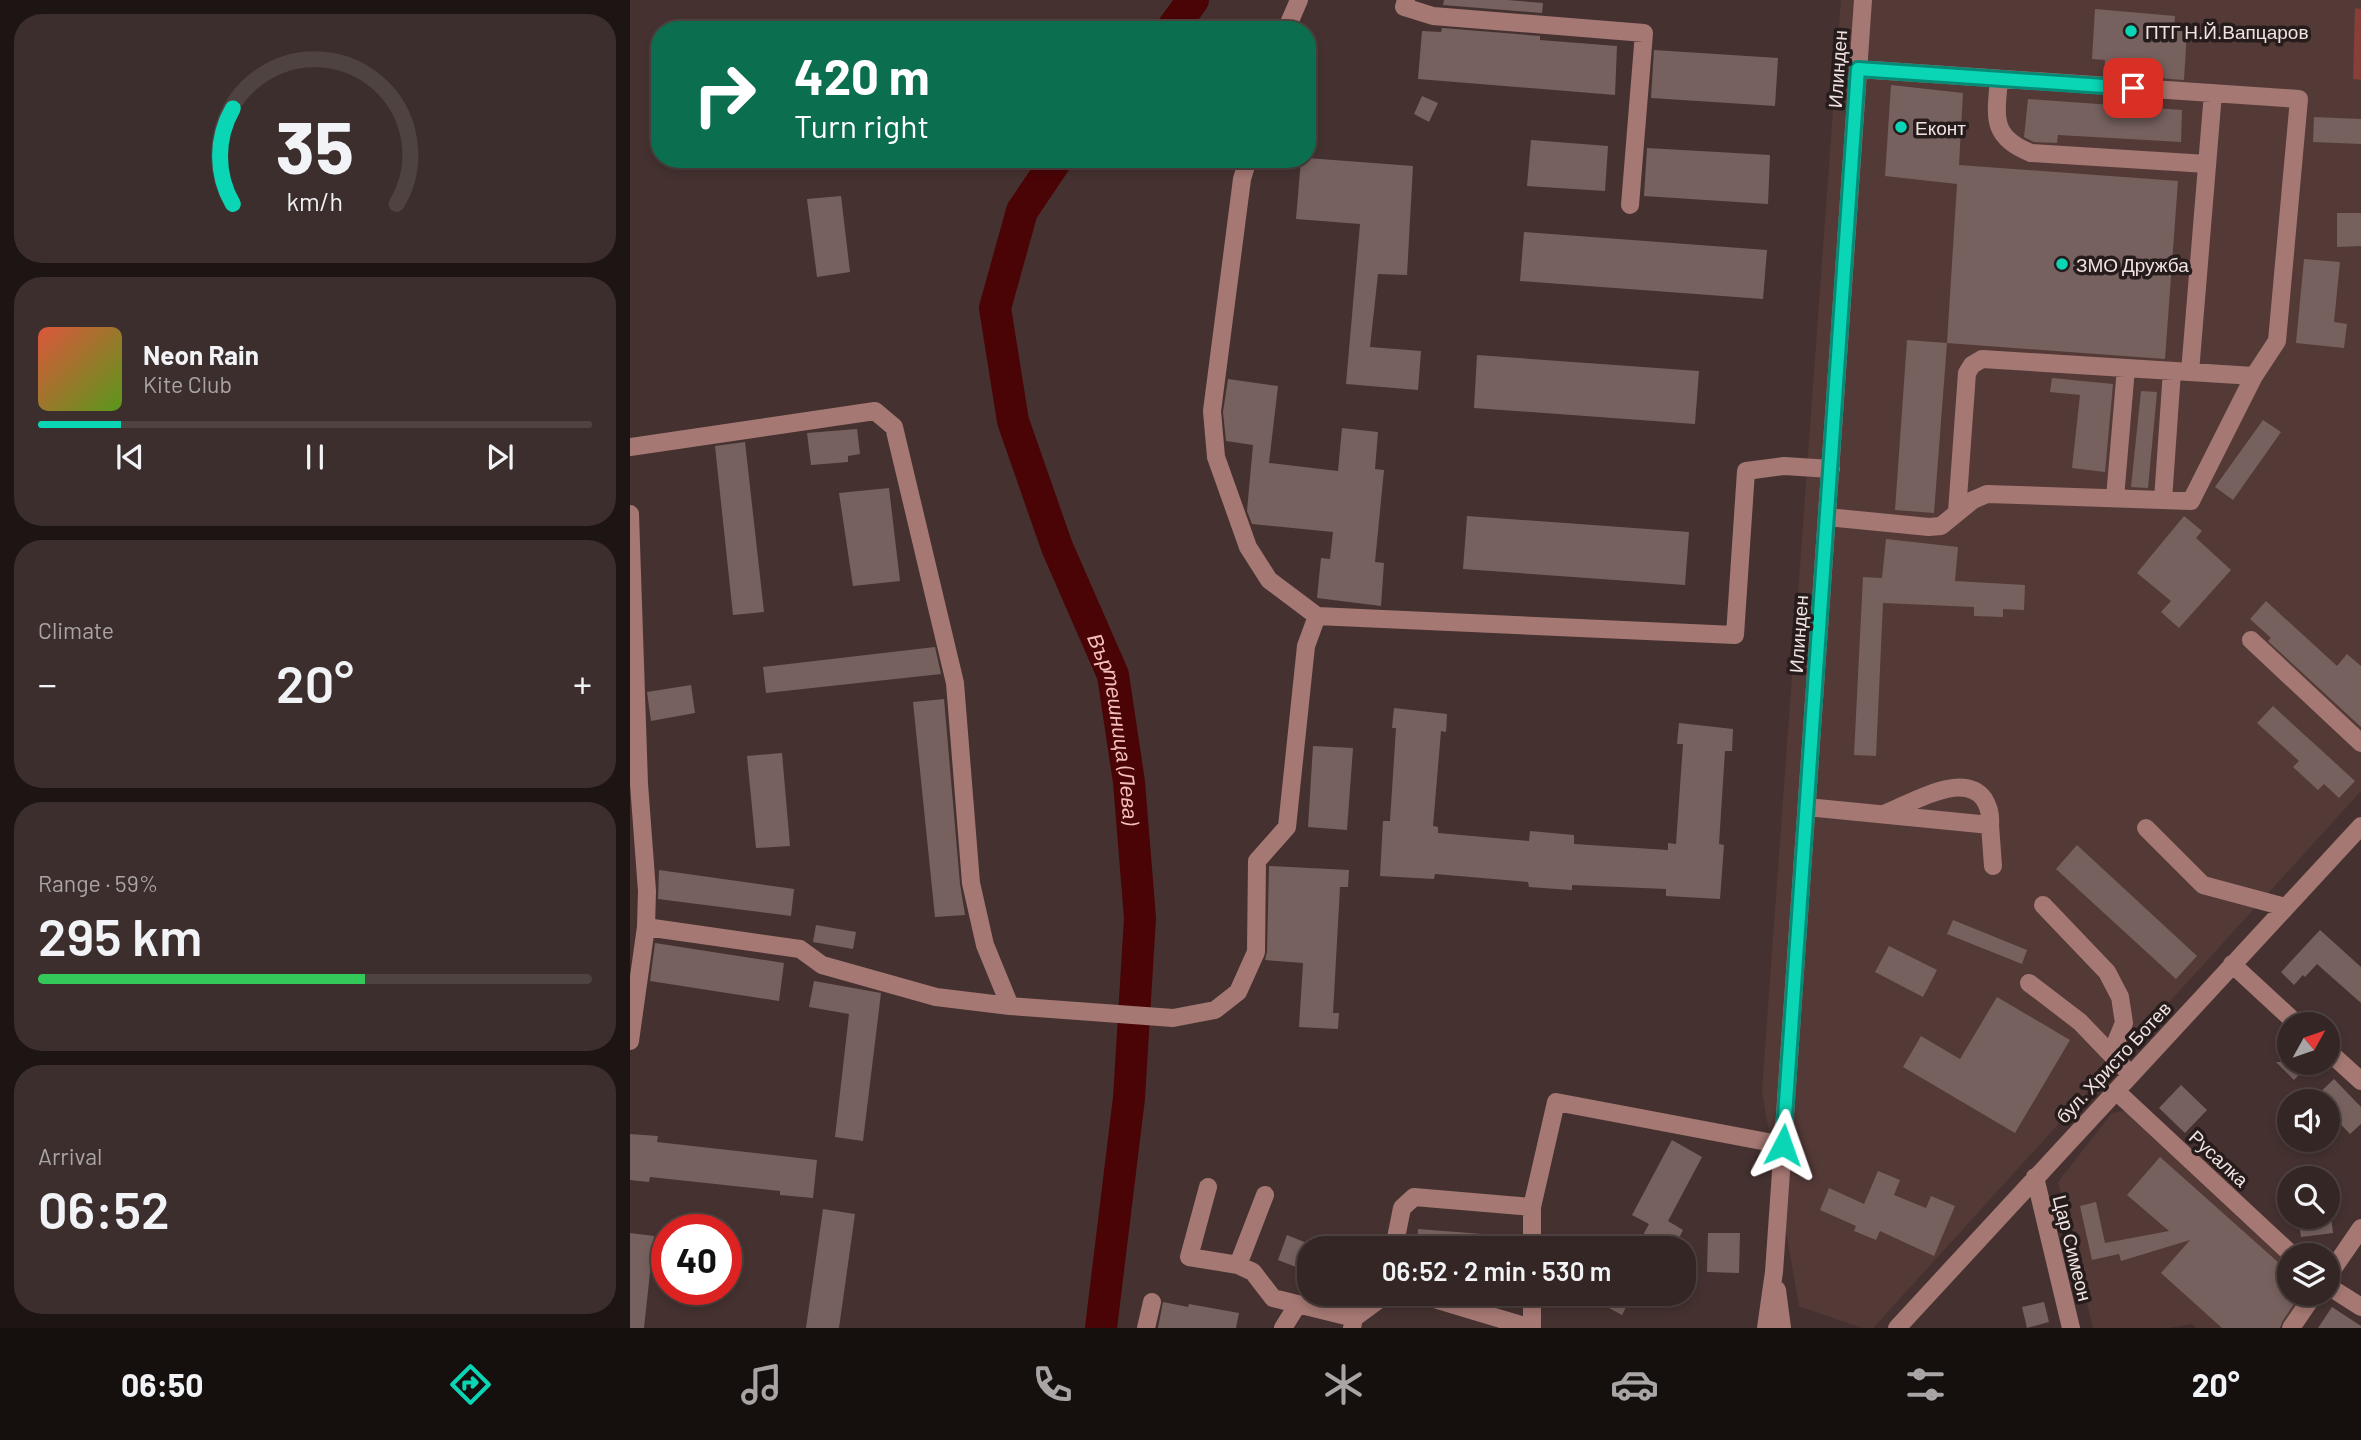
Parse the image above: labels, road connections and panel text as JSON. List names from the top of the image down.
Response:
{
  "streets": {
    "street": [
      "Илинден",
      "бул. Христо Ботев",
      "Русалка",
      "Цар Симеон"
    ]
  },
  "crossings": [
    ["бул. Христо Ботев", "Русалка"],
    ["бул. Христо Ботев", "Цар Симеон"]
  ],
  "water": ["Въртешница (Лева)"],
  "places": ["ПТГ Н.Й.Вапцаров", "Еконт", "ЗМО Дружба"],
  "north": "top right",
  "page": {
    "turn": ["420 m", "Turn right"],
    "song": ["Neon Rain", "Kite Club"],
    "tile": [
      "Climate",
      ["Range · 59%", "295 km"],
      ["Arrival", "06:52"]
    ],
    "heat": ["−", "20°", "+"],
    "limit": "40",
    "trip": "06:52 · 2 min · 530 m",
    "tabs": ["06:50", "20°"],
    "gauge": ["35", "km/h"]
  }
}
